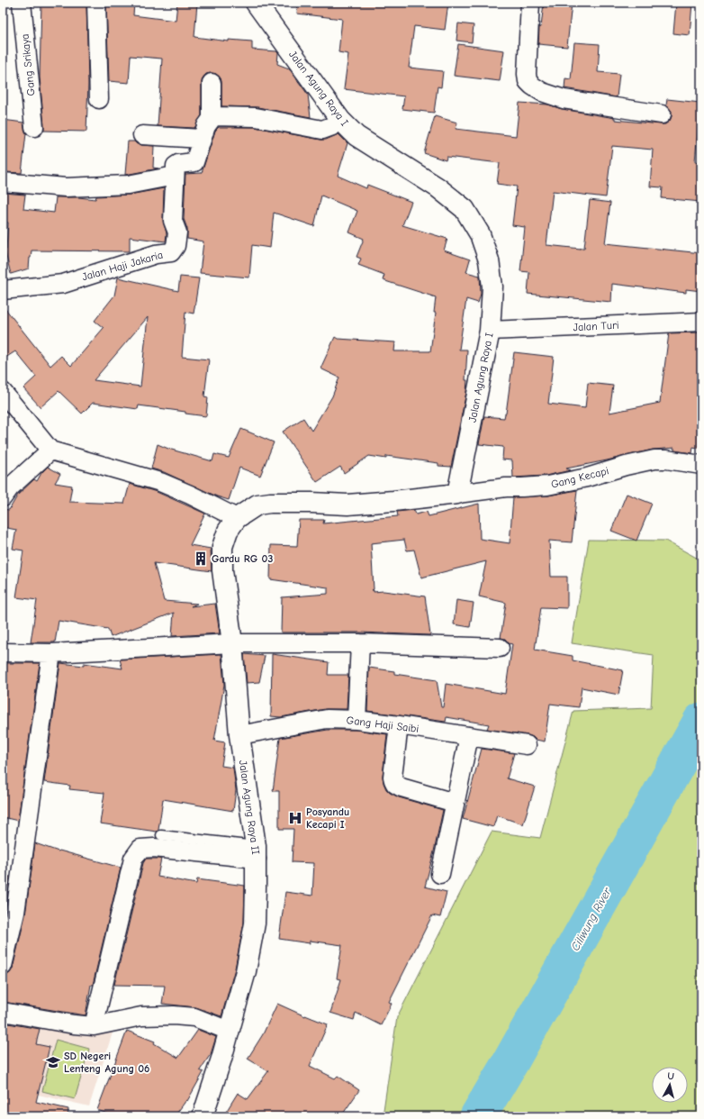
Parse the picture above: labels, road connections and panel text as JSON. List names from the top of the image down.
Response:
{
  "streets": {
    "street": [
      "Gang Srikaya",
      "Jalan Agung Raya I",
      "Jalan Haji Jakaria",
      "Jalan Turi",
      "Gang Kecapi",
      "Gang Haji Saibi",
      "Jalan Agung Raya II"
    ]
  },
  "crossings": [
    ["Jalan Agung Raya I", "Jalan Turi"],
    ["Jalan Agung Raya I", "Gang Kecapi"],
    ["Gang Haji Saibi", "Jalan Agung Raya II"]
  ],
  "water": ["Ciliwung River"],
  "places": {
    "building": ["Gardu RG 03"],
    "hospital": ["Posyandu Kecapi I"],
    "school or university": ["SD Negeri Lenteng Agung 06"]
  },
  "north": "top"
}
